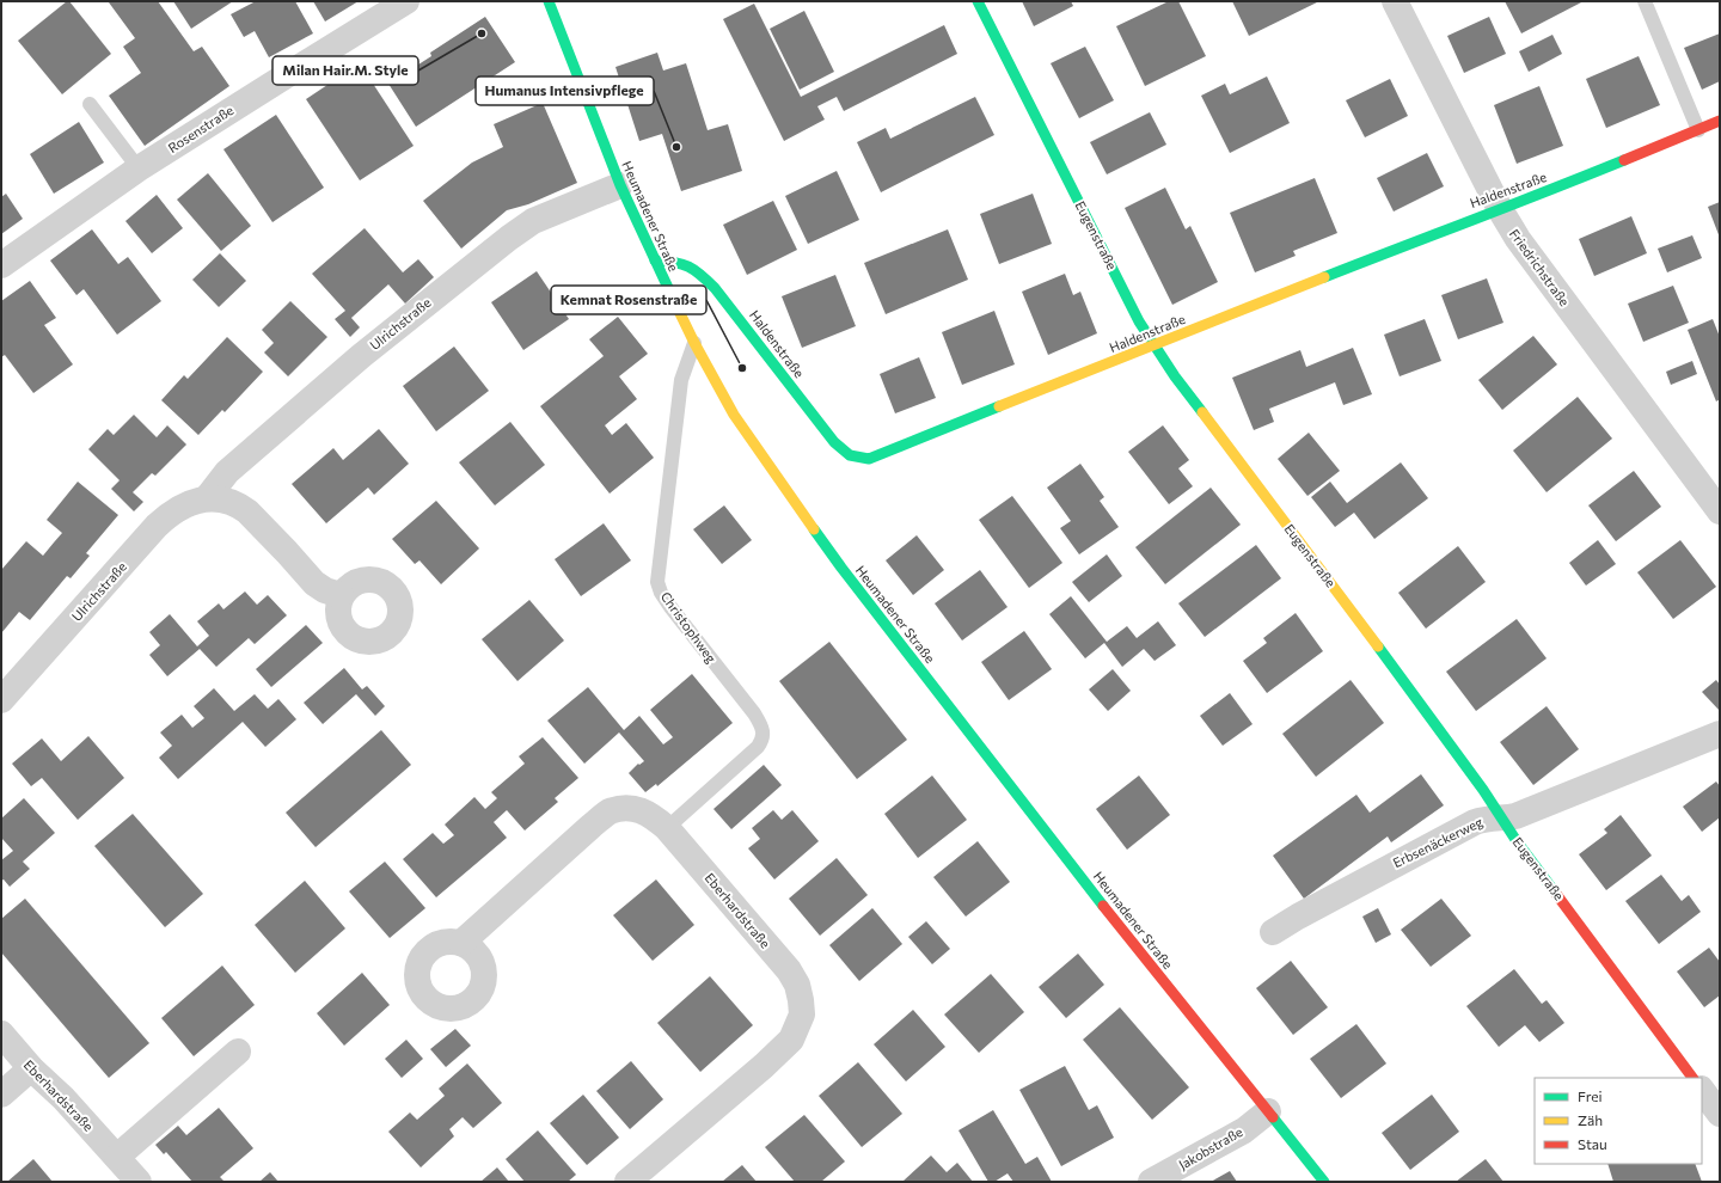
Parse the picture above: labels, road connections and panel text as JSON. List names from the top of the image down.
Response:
{
  "streets": {
    "street": [
      "Rosenstraße",
      "Haldenstraße",
      "Heumadener Straße",
      "Eugenstraße",
      "Friedrichstraße",
      "Ulrichstraße",
      "Erbsenäckerweg",
      "Eberhardstraße",
      "Jakobstraße"
    ],
    "lane": ["Christophweg"]
  },
  "crossings": [
    ["Haldenstraße", "Heumadener Straße"],
    ["Haldenstraße", "Eugenstraße"],
    ["Haldenstraße", "Friedrichstraße"],
    ["Heumadener Straße", "Ulrichstraße"],
    ["Heumadener Straße", "Christophweg"],
    ["Heumadener Straße", "Jakobstraße"],
    ["Eugenstraße", "Erbsenäckerweg"],
    ["Christophweg", "Eberhardstraße"]
  ],
  "places": ["Milan Hair.M. Style", "Humanus Intensivpflege", "Kemnat Rosenstraße"],
  "legend": ["Frei", "Zäh", "Stau"]
}
